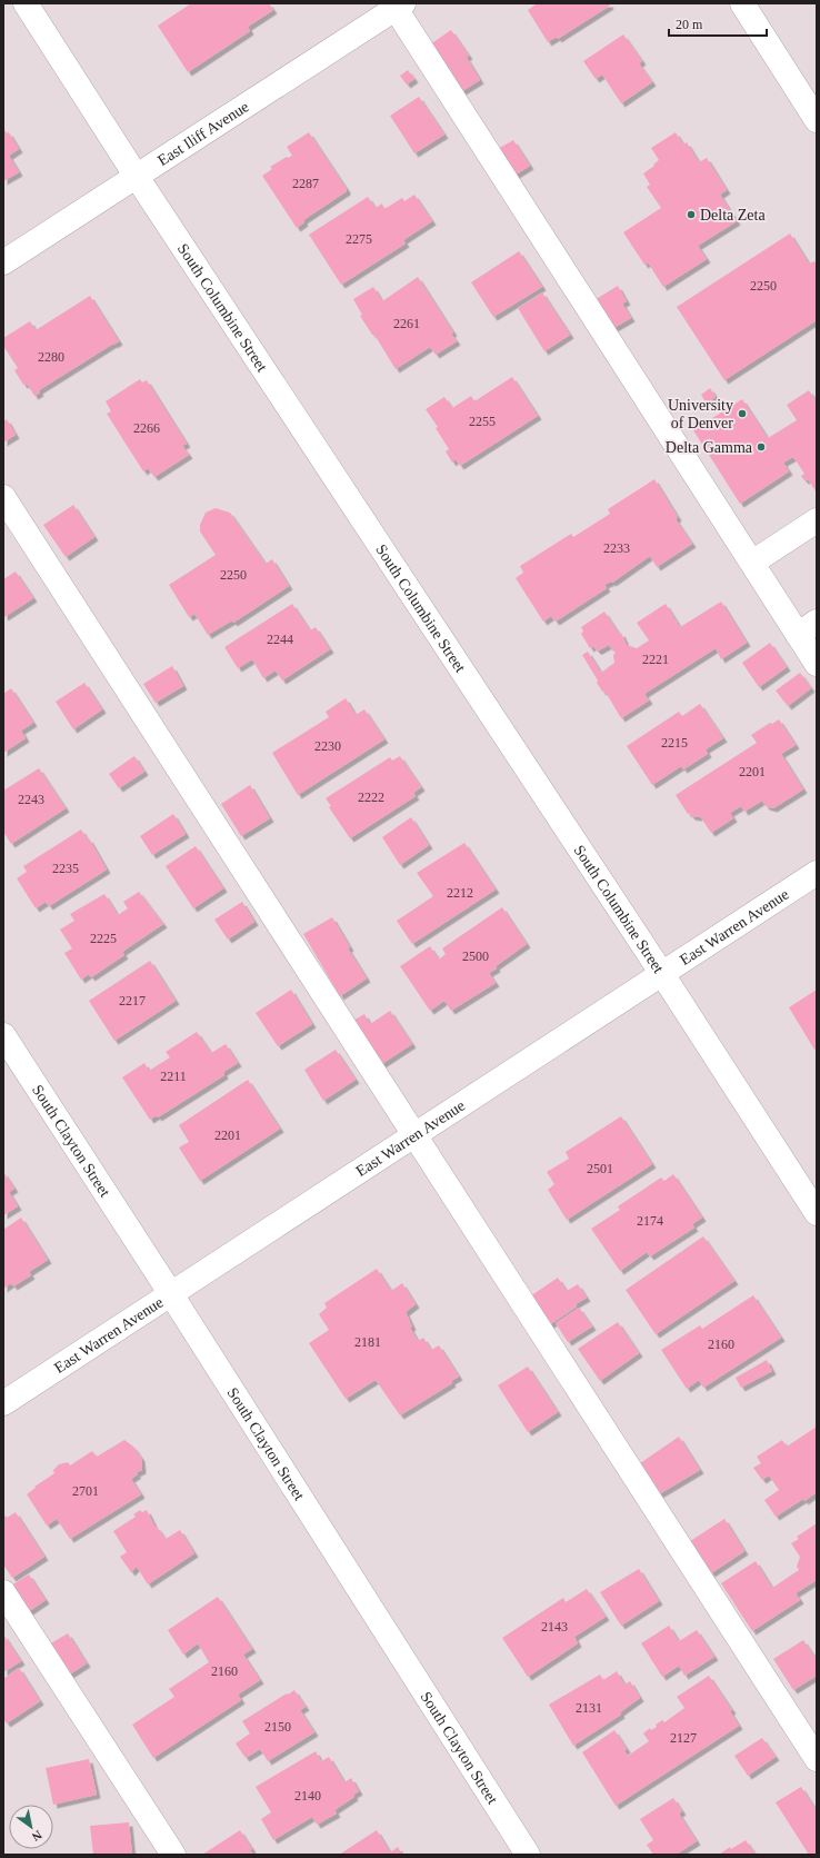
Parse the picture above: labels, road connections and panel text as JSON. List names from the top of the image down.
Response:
{
  "streets": {
    "street": [
      "East Iliff Avenue",
      "South Columbine Street",
      "East Warren Avenue",
      "South Clayton Street"
    ]
  },
  "crossings": [
    ["East Iliff Avenue", "South Columbine Street"],
    ["South Columbine Street", "East Warren Avenue"],
    ["East Warren Avenue", "South Clayton Street"]
  ],
  "places": ["Delta Zeta", "University of Denver", "Delta Gamma"],
  "house_numbers": [
    "2287",
    "2275",
    "2250",
    "2261",
    "2280",
    "2255",
    "2266",
    "2233",
    "2250",
    "2244",
    "2221",
    "2215",
    "2230",
    "2201",
    "2222",
    "2243",
    "2235",
    "2212",
    "2225",
    "2500",
    "2217",
    "2211",
    "2201",
    "2501",
    "2174",
    "2181",
    "2160",
    "2701",
    "2143",
    "2160",
    "2131",
    "2150",
    "2127",
    "2140"
  ],
  "scale_bar": "20 m",
  "north": "bottom right"
}
